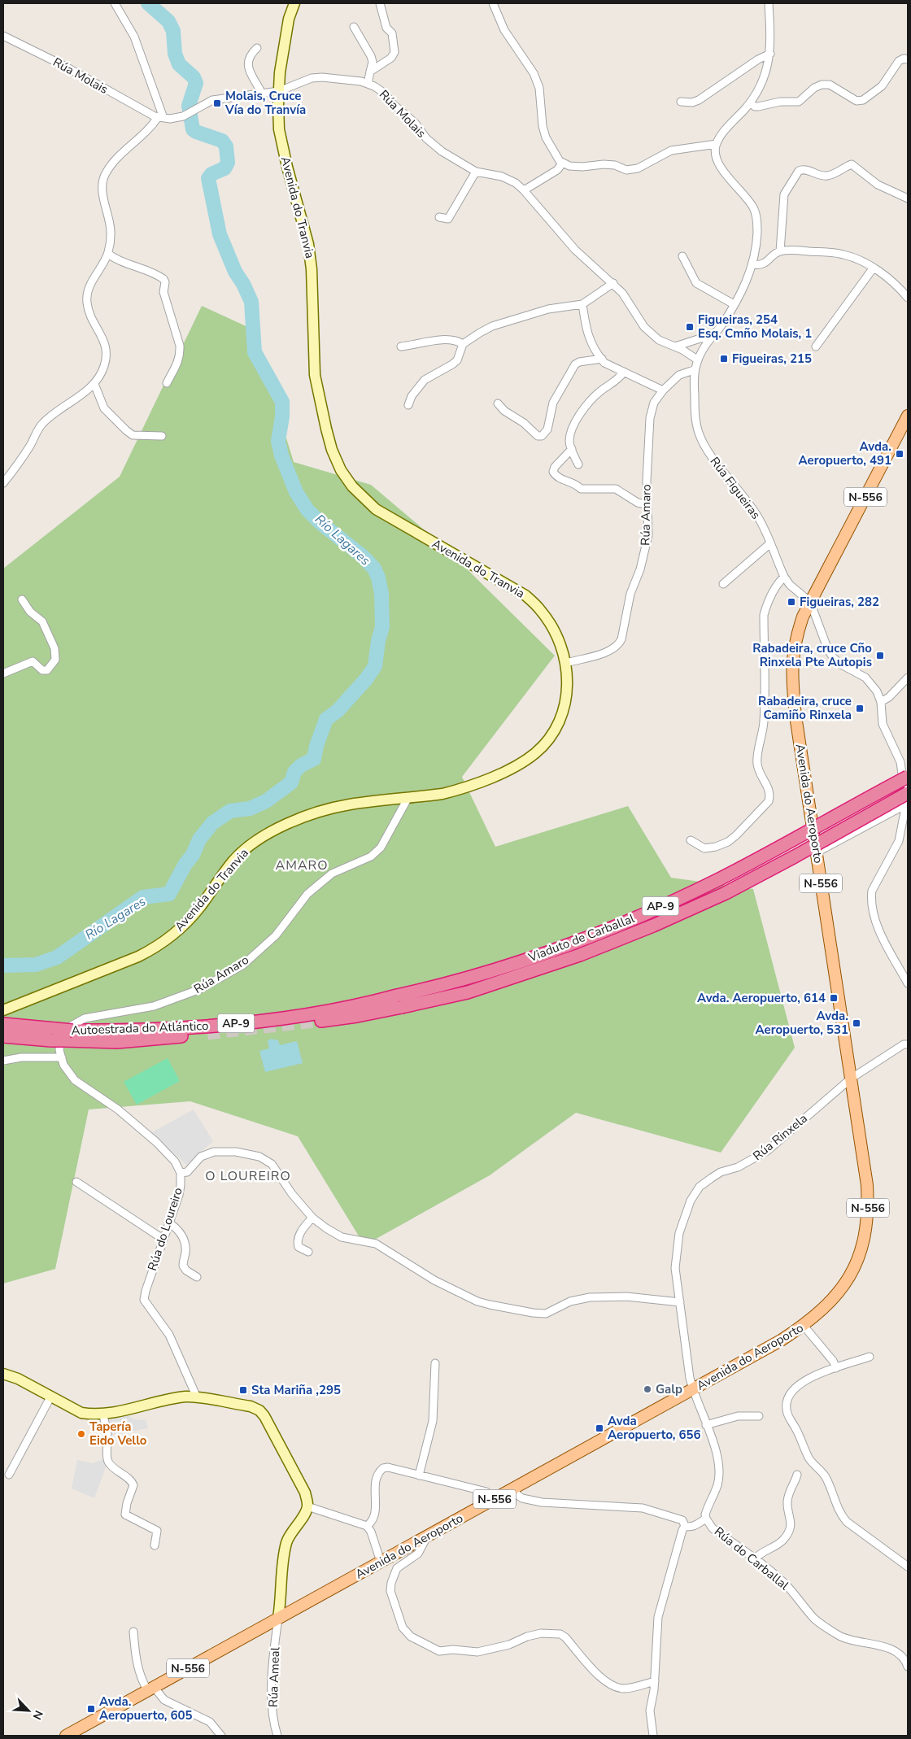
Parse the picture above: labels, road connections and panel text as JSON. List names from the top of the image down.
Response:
{
  "streets": {
    "highway": ["AP-9", "Viaduto de Carballal", "Autoestrada do Atlántico"],
    "main road": ["Avenida do Tranvia", "N-556", "Avenida do Aeroporto"],
    "street": [
      "Rúa Molais",
      "Rúa Figueiras",
      "Rúa Amaro",
      "Rúa Rinxela",
      "Rúa do Loureiro",
      "Rúa do Carballal",
      "Rúa Ameal"
    ]
  },
  "crossings": [
    ["Rúa Molais", "Avenida do Tranvia"],
    ["Rúa Molais", "Rúa Figueiras"],
    ["Avenida do Tranvia", "Rúa Amaro"],
    ["Rúa Figueiras", "Rúa Amaro"],
    ["Rúa Figueiras", "Avenida do Aeroporto"],
    ["Rúa Figueiras", "Viaduto de Carballal"],
    ["Rúa Amaro", "Autoestrada do Atlántico"],
    ["Rúa Amaro", "Rúa do Loureiro"],
    ["Avenida do Aeroporto", "Rúa Rinxela"],
    ["Avenida do Aeroporto", "Rúa do Carballal"],
    ["Avenida do Aeroporto", "Rúa Ameal"],
    ["Viaduto de Carballal", "Autoestrada do Atlántico"],
    ["Autoestrada do Atlántico", "Rúa do Loureiro"],
    ["Rúa Rinxela", "Rúa do Carballal"]
  ],
  "districts": ["AMARO", "O LOUREIRO"],
  "water": ["Río Lagares"],
  "places": {
    "transit": [
      "Molais, Cruce Vía do Tranvía",
      "Figueiras, 254 Esq. Cmño Molais, 1",
      "Figueiras, 215",
      "Avda. Aeropuerto, 491",
      "Figueiras, 282",
      "Rabadeira, cruce Cño Rinxela Pte Autopis",
      "Rabadeira, cruce Camiño Rinxela",
      "Avda. Aeropuerto, 614",
      "Avda. Aeropuerto, 531",
      "Sta Mariña ,295",
      "Avda Aeropuerto, 656",
      "Avda. Aeropuerto, 605"
    ],
    "other": ["Galp", "Tapería Eido Vello"]
  },
  "north": "bottom right"
}
